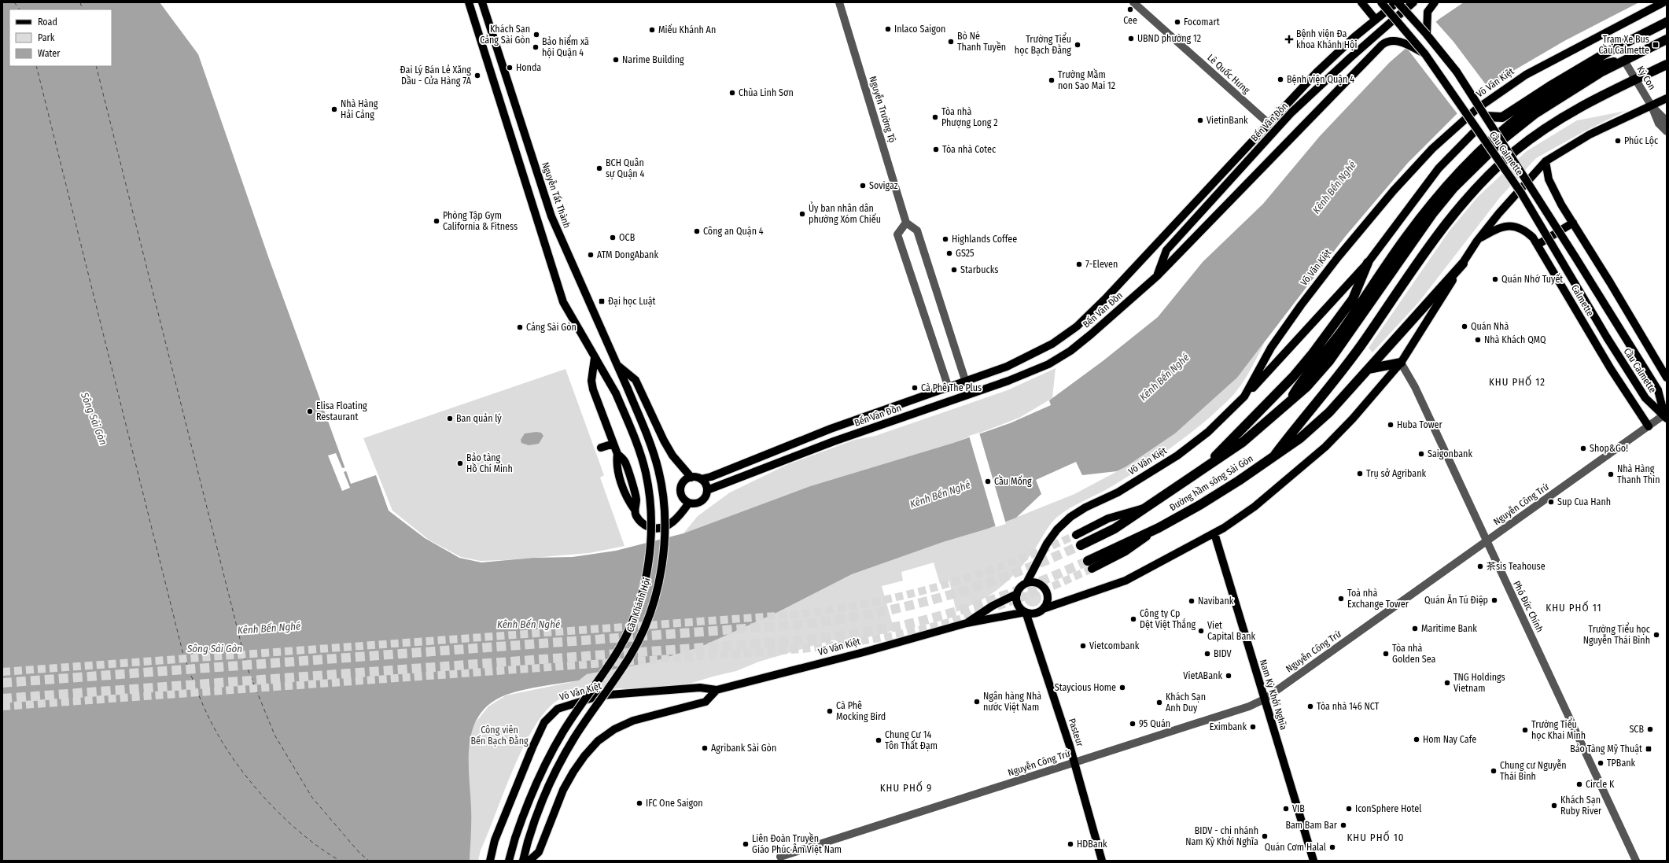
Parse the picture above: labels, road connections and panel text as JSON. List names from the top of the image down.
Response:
{
  "streets": {
    "highway": ["Đường hầm sông Sài Gòn"],
    "main road": [
      "Võ Văn Kiệt",
      "Bến Vân Đồn",
      "Cầu Calmette",
      "Nguyễn Tất Thành",
      "Calmette",
      "Cầu Khánh Hội",
      "Nam Kỳ Khởi Nghĩa",
      "Pasteur"
    ],
    "street": [
      "Lê Quốc Hưng",
      "Ký Con",
      "Nguyễn Trường Tộ",
      "Nguyễn Công Trứ",
      "Phó Đức Chính"
    ]
  },
  "crossings": [
    ["Lê Quốc Hưng", "Bến Vân Đồn"],
    ["Võ Văn Kiệt", "Pasteur"],
    ["Bến Vân Đồn", "Cầu Calmette"],
    ["Cầu Calmette", "Nguyễn Công Trứ"],
    ["Nguyễn Tất Thành", "Cầu Khánh Hội"],
    ["Calmette", "Nguyễn Công Trứ"],
    ["Nguyễn Công Trứ", "Phó Đức Chính"],
    ["Nguyễn Công Trứ", "Nam Kỳ Khởi Nghĩa"],
    ["Nguyễn Công Trứ", "Pasteur"]
  ],
  "districts": [
    "KHU PHỐ 12",
    "KHU PHỐ 11",
    "KHU PHỐ 9",
    "KHU PHỐ 10"
  ],
  "water": ["Kênh Bến Nghé", "Sông Sài Gòn"],
  "parks": ["Công viên Bến Bạch Đằng"],
  "places": {
    "other": [
      "Cee",
      "Focomart",
      "Inlaco Saigon",
      "Miếu Khánh An",
      "Khách Sạn Cảng Sài Gòn",
      "UBND phường 12",
      "Bò Né Thanh Tuyền",
      "Trường Tiểu học Bạch Đằng",
      "Bảo hiểm xã hội Quận 4",
      "Narime Building",
      "Honda",
      "Đại Lý Bán Lẻ Xăng Dầu - Cửa Hàng 7A",
      "Bệnh viện Quận 4",
      "Trường Mầm non Sao Mai 12",
      "Chùa Linh Sơn",
      "Nhà Hàng Hải Cảng",
      "Tòa nhà Phượng Long 2",
      "VietinBank",
      "Phúc Lộc",
      "Tòa nhà Cotec",
      "BCH Quân sự Quận 4",
      "Sovigaz",
      "Ủy ban nhân dân phường Xóm Chiếu",
      "Phòng Tập Gym California & Fitness",
      "Công an Quận 4",
      "OCB",
      "Highlands Coffee",
      "GS25",
      "ATM DongAbank",
      "7-Eleven",
      "Starbucks",
      "Quán Nhớ Tuyết",
      "Quán Nhà",
      "Cảng Sài Gòn",
      "Nhà Khách QMQ",
      "Cà Phê The Plus",
      "Elisa Floating Restaurant",
      "Ban quản lý",
      "Huba Tower",
      "Shop&Go!",
      "Saigonbank",
      "Bảo tàng Hồ Chí Minh",
      "Trụ sở Agribank",
      "Nhà Hàng Thanh Thìn",
      "Cầu Mống",
      "Sup Cua Hanh",
      "茶sis Teahouse",
      "Toà nhà Exchange Tower",
      "Quán Ăn Tú Điệp",
      "Navibank",
      "Công ty Cp Dệt Việt Thắng",
      "Maritime Bank",
      "Viet Capital Bank",
      "Trường Tiểu học Nguyễn Thái Bình",
      "Vietcombank",
      "BIDV",
      "Tòa nhà Golden Sea",
      "VietABank",
      "TNG Holdings Vietnam",
      "Staycious Home",
      "Ngân hàng Nhà nước Việt Nam",
      "Khách Sạn Anh Duy",
      "Tòa nhà 146 NCT",
      "Cà Phê Mocking Bird",
      "95 Quán",
      "Eximbank",
      "SCB",
      "Trường Tiểu học Khai Minh",
      "Hom Nay Cafe",
      "Chung Cư 14 Tôn Thất Đạm",
      "Agribank Sài Gòn",
      "TPBank",
      "Chung cư Nguyễn Thái Bình",
      "Circle K",
      "IFC One Saigon",
      "Khách Sạn Ruby River",
      "VIB",
      "IconSphere Hotel",
      "Bam Bam Bar",
      "BIDV - chi nhánh Nam Kỳ Khởi Nghĩa",
      "Liên Đoàn Truyền Giáo Phúc Âm Việt Nam",
      "HDBank",
      "Quán Cơm Halal"
    ],
    "health": ["Bệnh viện Đa khoa Khánh Hội"],
    "transit": ["Trạm Xe Bus Cầu Calmette", "Đại học Luật", "Bảo Tàng Mỹ Thuật"]
  },
  "legend": ["Road", "Park", "Water"]
}
